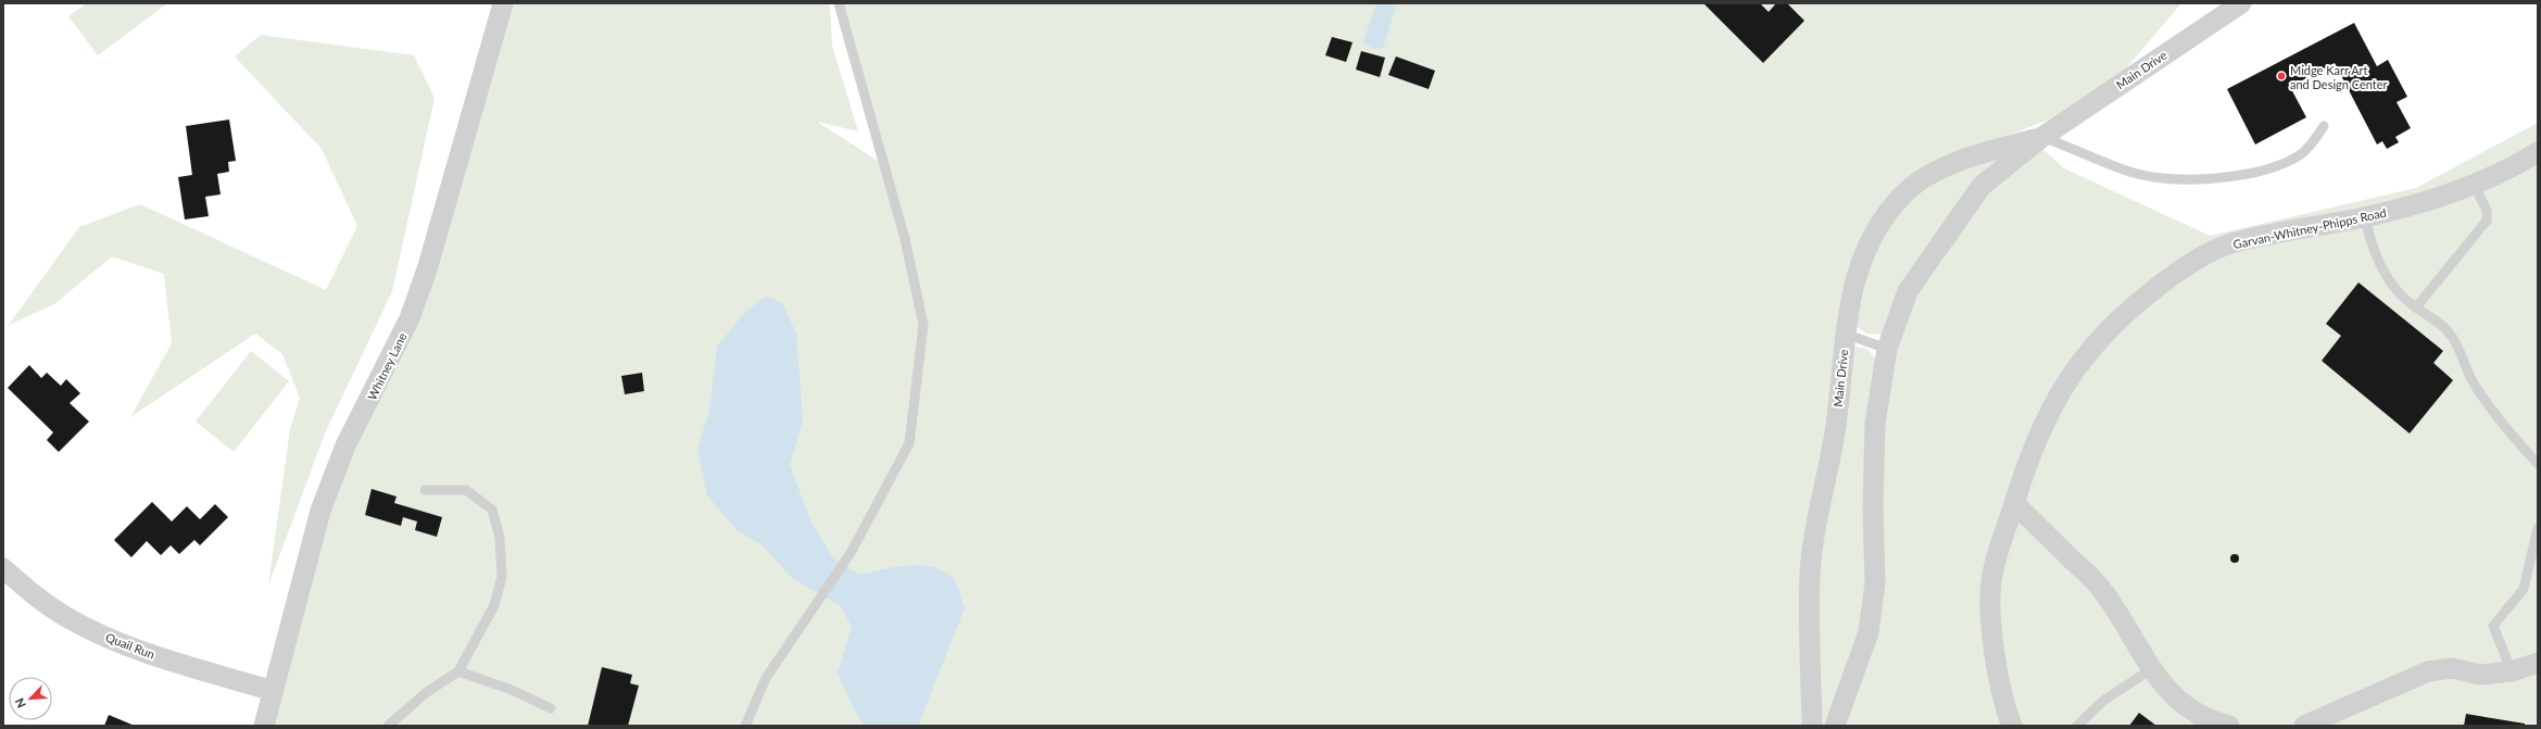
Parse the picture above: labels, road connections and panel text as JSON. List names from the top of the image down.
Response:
{
  "streets": {
    "street": [
      "Main Drive",
      "Garvan-Whitney-Phipps Road",
      "Whitney Lane",
      "Quail Run"
    ]
  },
  "crossings": [
    ["Whitney Lane", "Quail Run"]
  ],
  "places": ["Midge Karr Art and Design Center"],
  "north": "bottom left"
}
